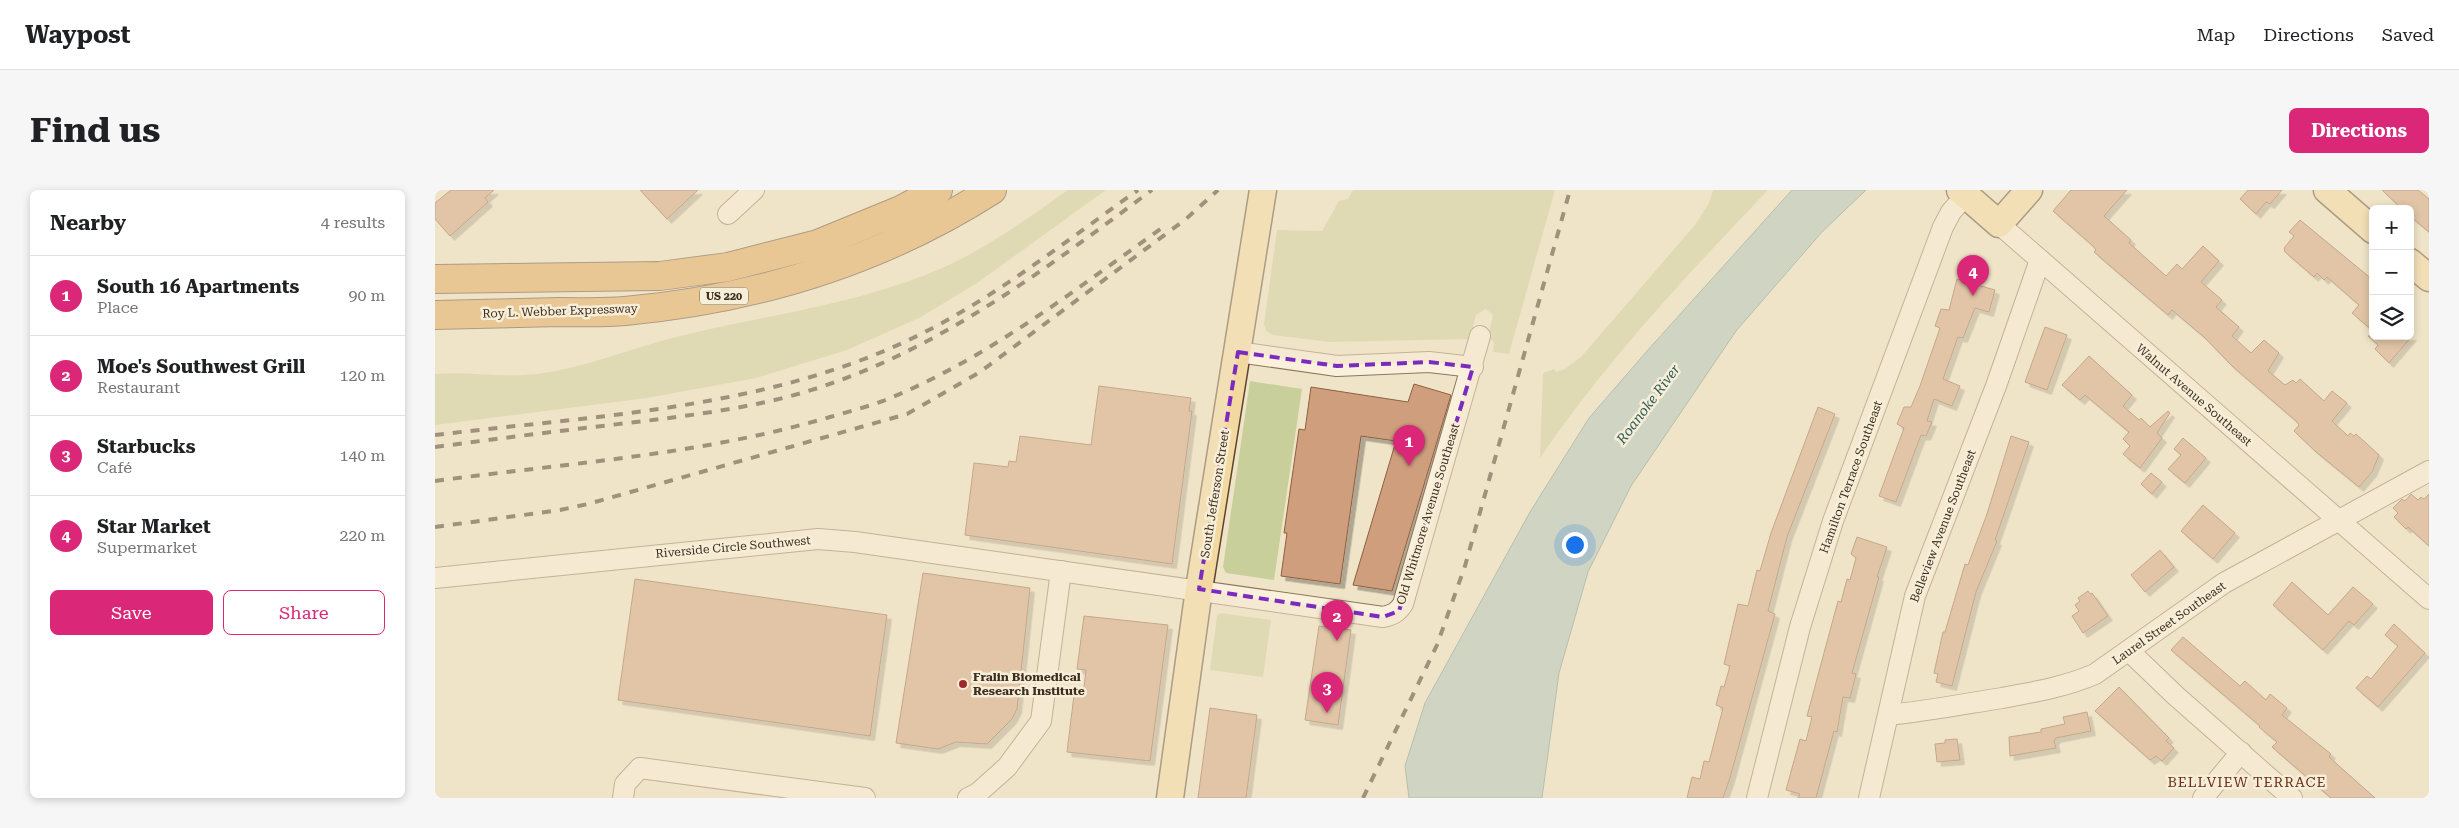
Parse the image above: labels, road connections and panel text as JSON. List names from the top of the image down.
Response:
{
  "streets": {
    "highway": ["US 220", "Roy L. Webber Expressway"],
    "main road": ["Walnut Avenue Southeast", "South Jefferson Street"],
    "street": [
      "Hamilton Terrace Southeast",
      "Old Whitmore Avenue Southeast",
      "Belleview Avenue Southeast",
      "Riverside Circle Southwest",
      "Laurel Street Southeast"
    ]
  },
  "crossings": [
    ["Walnut Avenue Southeast", "Hamilton Terrace Southeast"],
    ["Walnut Avenue Southeast", "Belleview Avenue Southeast"],
    ["Walnut Avenue Southeast", "Laurel Street Southeast"],
    ["South Jefferson Street", "Old Whitmore Avenue Southeast"],
    ["South Jefferson Street", "Riverside Circle Southwest"],
    ["Old Whitmore Avenue Southeast", "Riverside Circle Southwest"],
    ["Belleview Avenue Southeast", "Laurel Street Southeast"]
  ],
  "districts": ["BELLVIEW TERRACE"],
  "water": ["Roanoke River"],
  "places": ["Fralin Biomedical Research Institute"],
  "page": {
    "header": "Waypost",
    "nav": ["Map", "Directions", "Saved"],
    "buttons": [
      "Directions",
      ["Save", "Share"]
    ],
    "title": "Find us",
    "heading": ["Nearby", "4 results"],
    "map_buttons": ["+", "−"],
    "list": [
      {
        "mark": "1",
        "name": "South 16 Apartments",
        "note": "Place",
        "value": "90 m"
      },
      {
        "mark": "2",
        "name": "Moe's Southwest Grill",
        "note": "Restaurant",
        "value": "120 m"
      },
      {
        "mark": "3",
        "name": "Starbucks",
        "note": "Café",
        "value": "140 m"
      },
      {
        "mark": "4",
        "name": "Star Market",
        "note": "Supermarket",
        "value": "220 m"
      }
    ],
    "pins": [
      "4",
      "1",
      "2",
      "3"
    ]
  }
}
